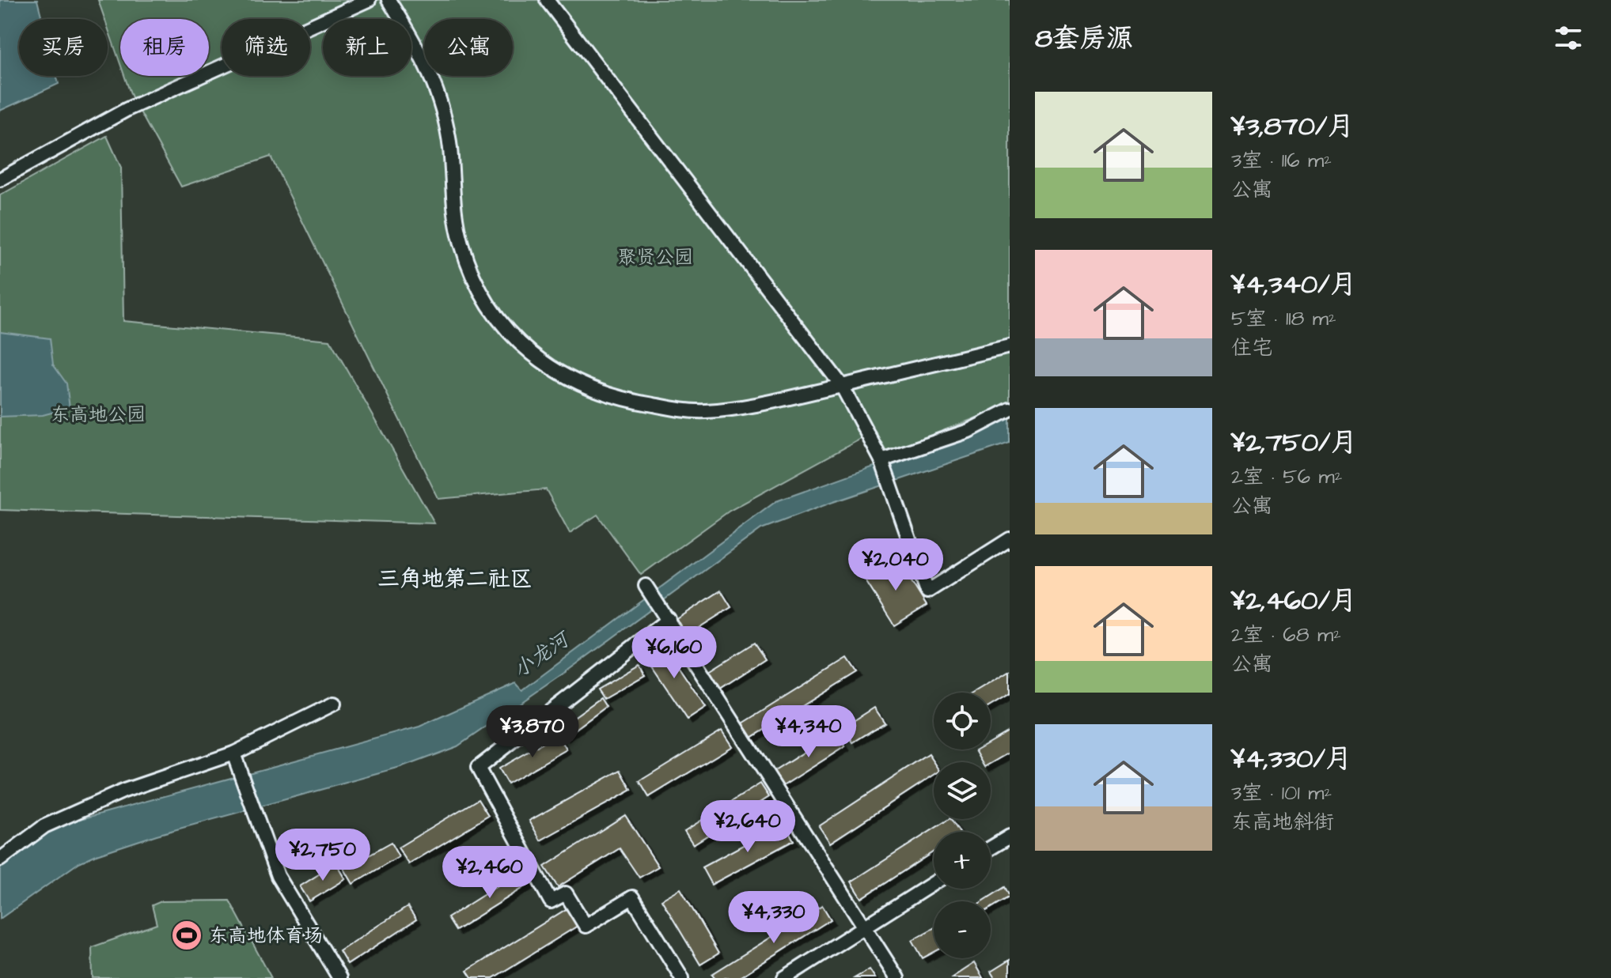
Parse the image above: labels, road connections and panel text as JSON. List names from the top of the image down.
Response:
{
  "districts": ["三角地第二社区"],
  "water": ["小龙河"],
  "parks": ["聚贤公园", "东高地公园"],
  "places": {
    "sports": ["东高地体育场"]
  },
  "page": {
    "heading": "8套房源",
    "chip": [
      "买房",
      "租房",
      "筛选",
      "新上",
      "公寓"
    ],
    "list": [
      {
        "name": "¥3,870/月",
        "note": "3室 · 116 m² · 公寓"
      },
      {
        "name": "¥4,340/月",
        "note": "5室 · 118 m² · 住宅"
      },
      {
        "name": "¥2,750/月",
        "note": "2室 · 56 m² · 公寓"
      },
      {
        "name": "¥2,460/月",
        "note": "2室 · 68 m² · 公寓"
      },
      {
        "name": "¥4,330/月",
        "note": "3室 · 101 m² · 东高地斜街"
      }
    ],
    "price": [
      "¥2,040",
      "¥6,160",
      "¥3,870",
      "¥4,340",
      "¥2,640",
      "¥2,750",
      "¥2,460",
      "¥4,330"
    ],
    "map_buttons": ["+", "−"]
  }
}
